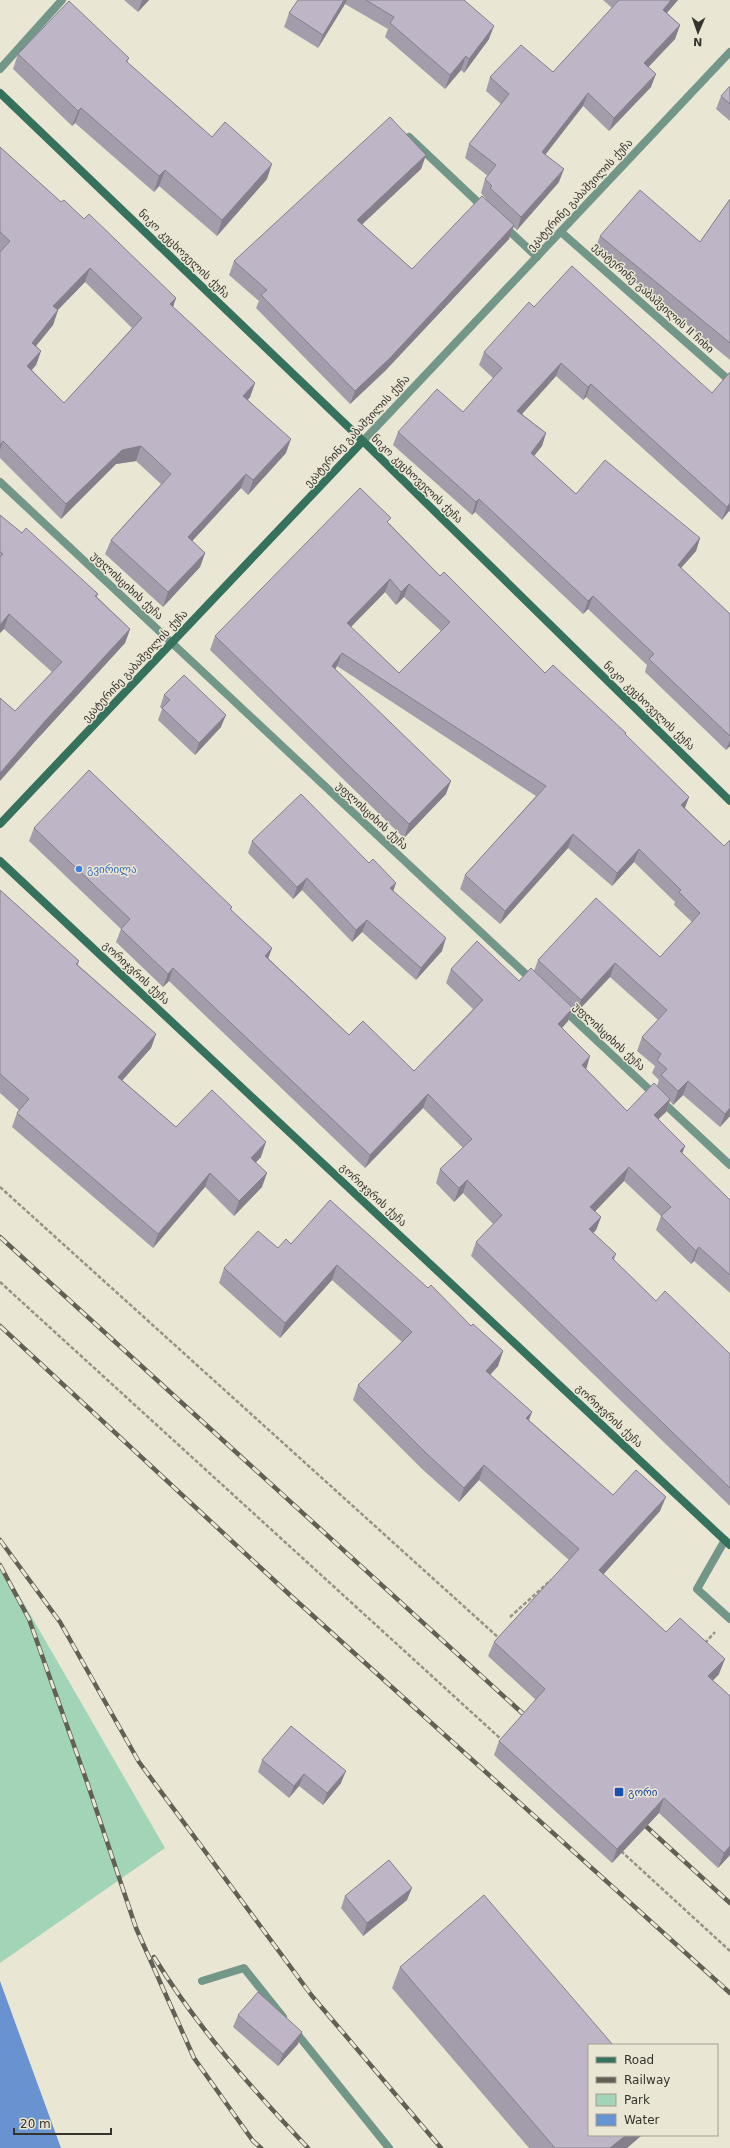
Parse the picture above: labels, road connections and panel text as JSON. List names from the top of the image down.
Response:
{
  "streets": {
    "main road": ["ეკატერინე გაბაშვილის ქუჩა", "ნიკო კეცხოველის ქუჩა", "გორიჯვრის ქუჩა"],
    "street": ["ეკატერინე გაბაშვილის II ჩიხი", "უფლისციხის ქუჩა"]
  },
  "crossings": [
    ["ეკატერინე გაბაშვილის ქუჩა", "ნიკო კეცხოველის ქუჩა"],
    ["ეკატერინე გაბაშვილის ქუჩა", "ეკატერინე გაბაშვილის II ჩიხი"],
    ["ეკატერინე გაბაშვილის ქუჩა", "უფლისციხის ქუჩა"]
  ],
  "places": {
    "other": ["გვირილა"],
    "transit": ["გორი"]
  },
  "legend": [
    "Road",
    "Railway",
    "Park",
    "Water"
  ],
  "scale_bar": "20 m",
  "north": "bottom"
}
